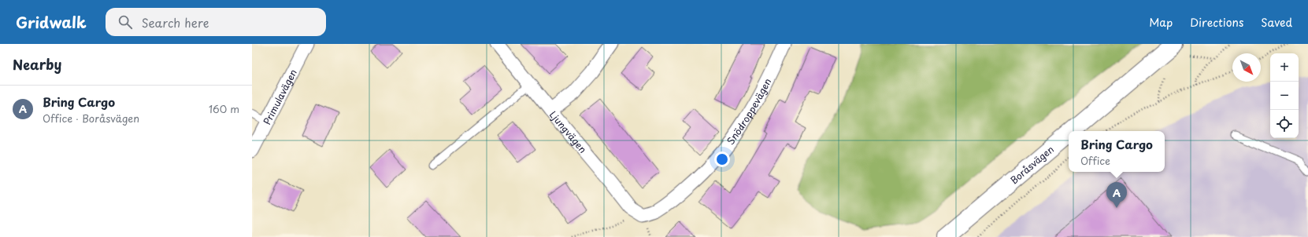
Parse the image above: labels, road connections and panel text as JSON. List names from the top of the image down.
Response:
{
  "streets": {
    "street": [
      "Primulavägen",
      "Snödroppevägen",
      "Ljungvägen",
      "Boråsvägen"
    ]
  },
  "crossings": [
    ["Snödroppevägen", "Ljungvägen"]
  ],
  "north": "bottom right",
  "page": {
    "header": "Gridwalk",
    "search": "Search here",
    "nav": ["Map", "Directions", "Saved"],
    "heading": "Nearby",
    "map_buttons": ["+", "−"],
    "list": [
      {
        "mark": "A",
        "name": "Bring Cargo",
        "note": "Office · Boråsvägen",
        "value": "160 m"
      }
    ],
    "popup": ["Bring Cargo", "Office"],
    "pins": "A"
  }
}
